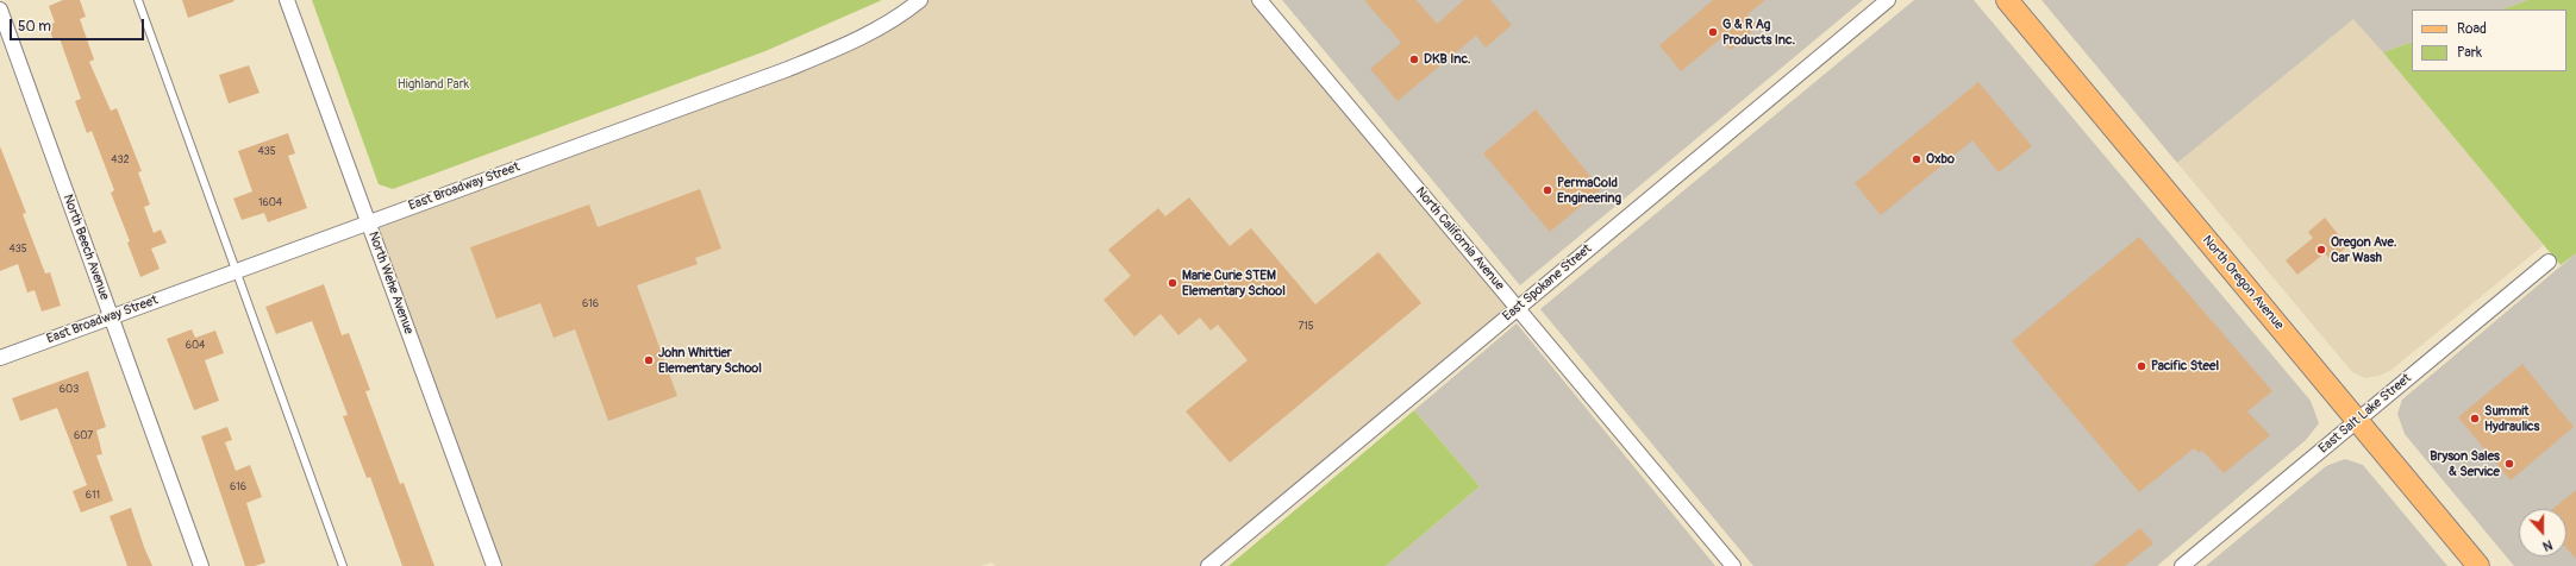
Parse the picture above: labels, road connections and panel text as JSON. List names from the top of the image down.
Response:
{
  "streets": {
    "main road": ["North Oregon Avenue"],
    "street": [
      "East Broadway Street",
      "North California Avenue",
      "North Beech Avenue",
      "North Wehe Avenue",
      "East Spokane Street",
      "East Salt Lake Street"
    ]
  },
  "crossings": [
    ["East Broadway Street", "North Beech Avenue"],
    ["East Broadway Street", "North Wehe Avenue"],
    ["North California Avenue", "East Spokane Street"],
    ["North Oregon Avenue", "East Salt Lake Street"]
  ],
  "parks": ["Highland Park"],
  "places": [
    "G & R Ag Products Inc.",
    "DKB Inc.",
    "Oxbo",
    "PermaCold Engineering",
    "Oregon Ave. Car Wash",
    "Marie Curie STEM Elementary School",
    "John Whittier Elementary School",
    "Pacific Steel",
    "Summit Hydraulics",
    "Bryson Sales & Service"
  ],
  "house_numbers": [
    "435",
    "432",
    "1604",
    "435",
    "616",
    "715",
    "604",
    "603",
    "607",
    "616",
    "611"
  ],
  "legend": ["Road", "Park"],
  "scale_bar": "50 m",
  "north": "bottom"
}
